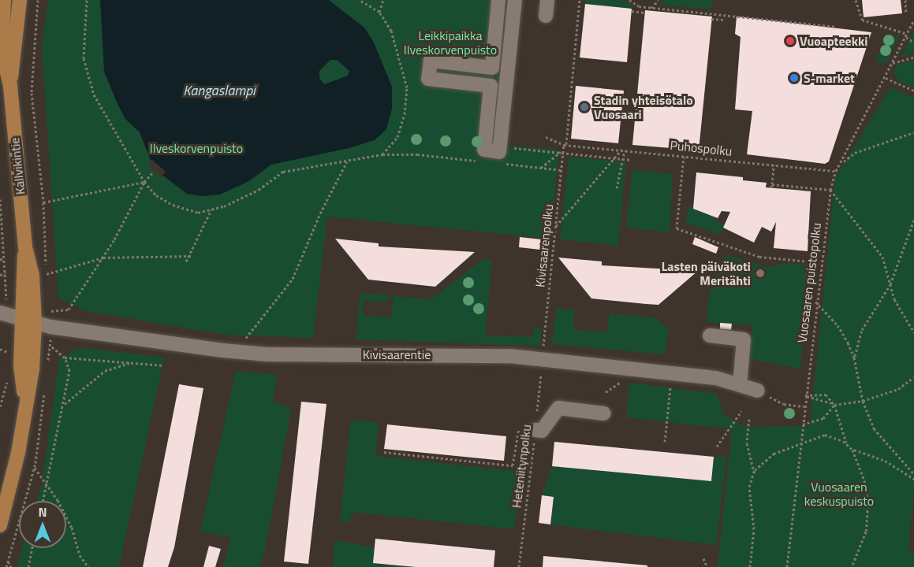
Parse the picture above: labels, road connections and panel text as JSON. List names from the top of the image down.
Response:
{
  "streets": {
    "main road": ["Kallvikintie"],
    "street": ["Kivisaarentie"],
    "path": [
      "Puhospolku",
      "Kivisaarenpolku",
      "Vuosaaren puistopolku",
      "Heteniitynpolku"
    ]
  },
  "crossings": [
    ["Puhospolku", "Kivisaarenpolku"],
    ["Puhospolku", "Vuosaaren puistopolku"],
    ["Kallvikintie", "Kivisaarentie"]
  ],
  "water": ["Kangaslampi"],
  "parks": ["Leikkipaikka Ilveskorvenpuisto", "Ilveskorvenpuisto", "Vuosaaren keskuspuisto"],
  "places": [
    "Vuoapteekki",
    "S-market",
    "Stadin yhteisötalo Vuosaari",
    "Lasten päiväkoti Meritähti"
  ],
  "north": "top"
}
